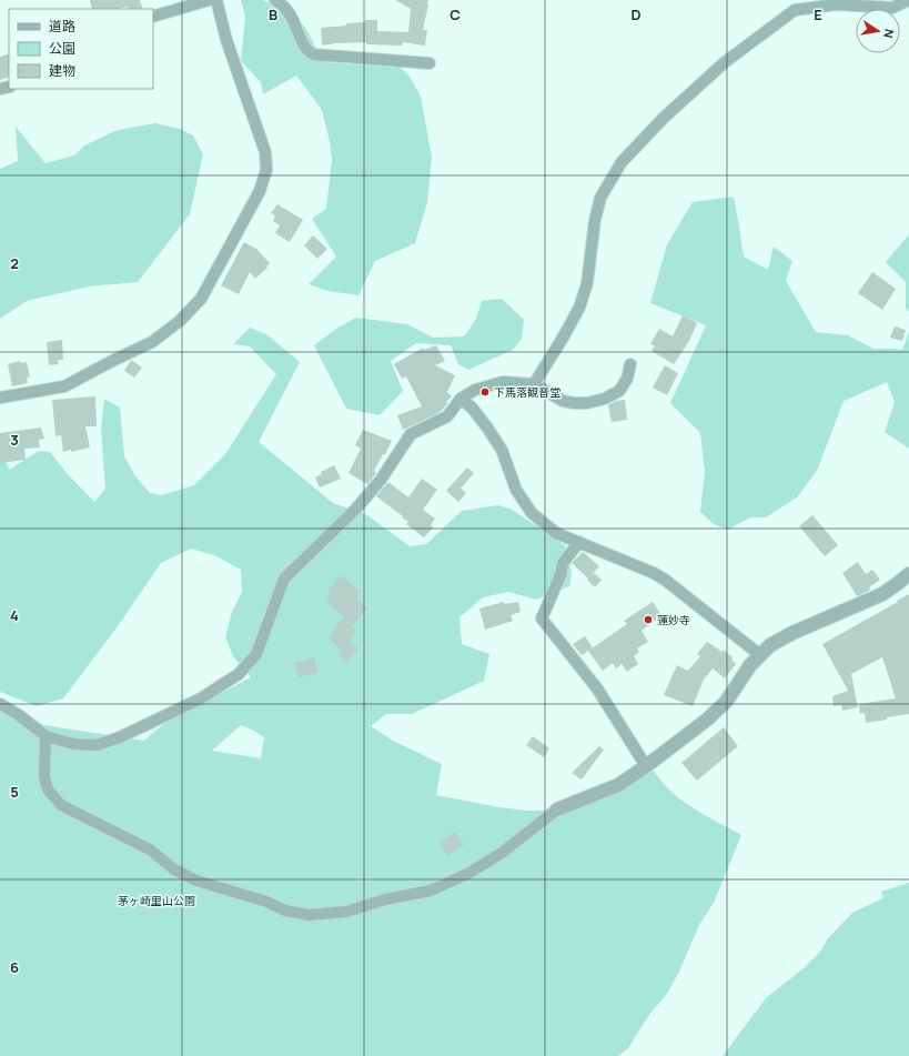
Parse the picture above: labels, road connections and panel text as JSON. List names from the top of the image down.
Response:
{
  "parks": ["茅ヶ崎里山公園"],
  "places": ["下馬落観音堂", "蓮妙寺"],
  "legend": ["道路", "公園", "建物"],
  "north": "right",
  "grid": {
    "columns": [
      "B",
      "C",
      "D",
      "E"
    ],
    "rows": [
      "2",
      "3",
      "4",
      "5",
      "6"
    ]
  }
}
